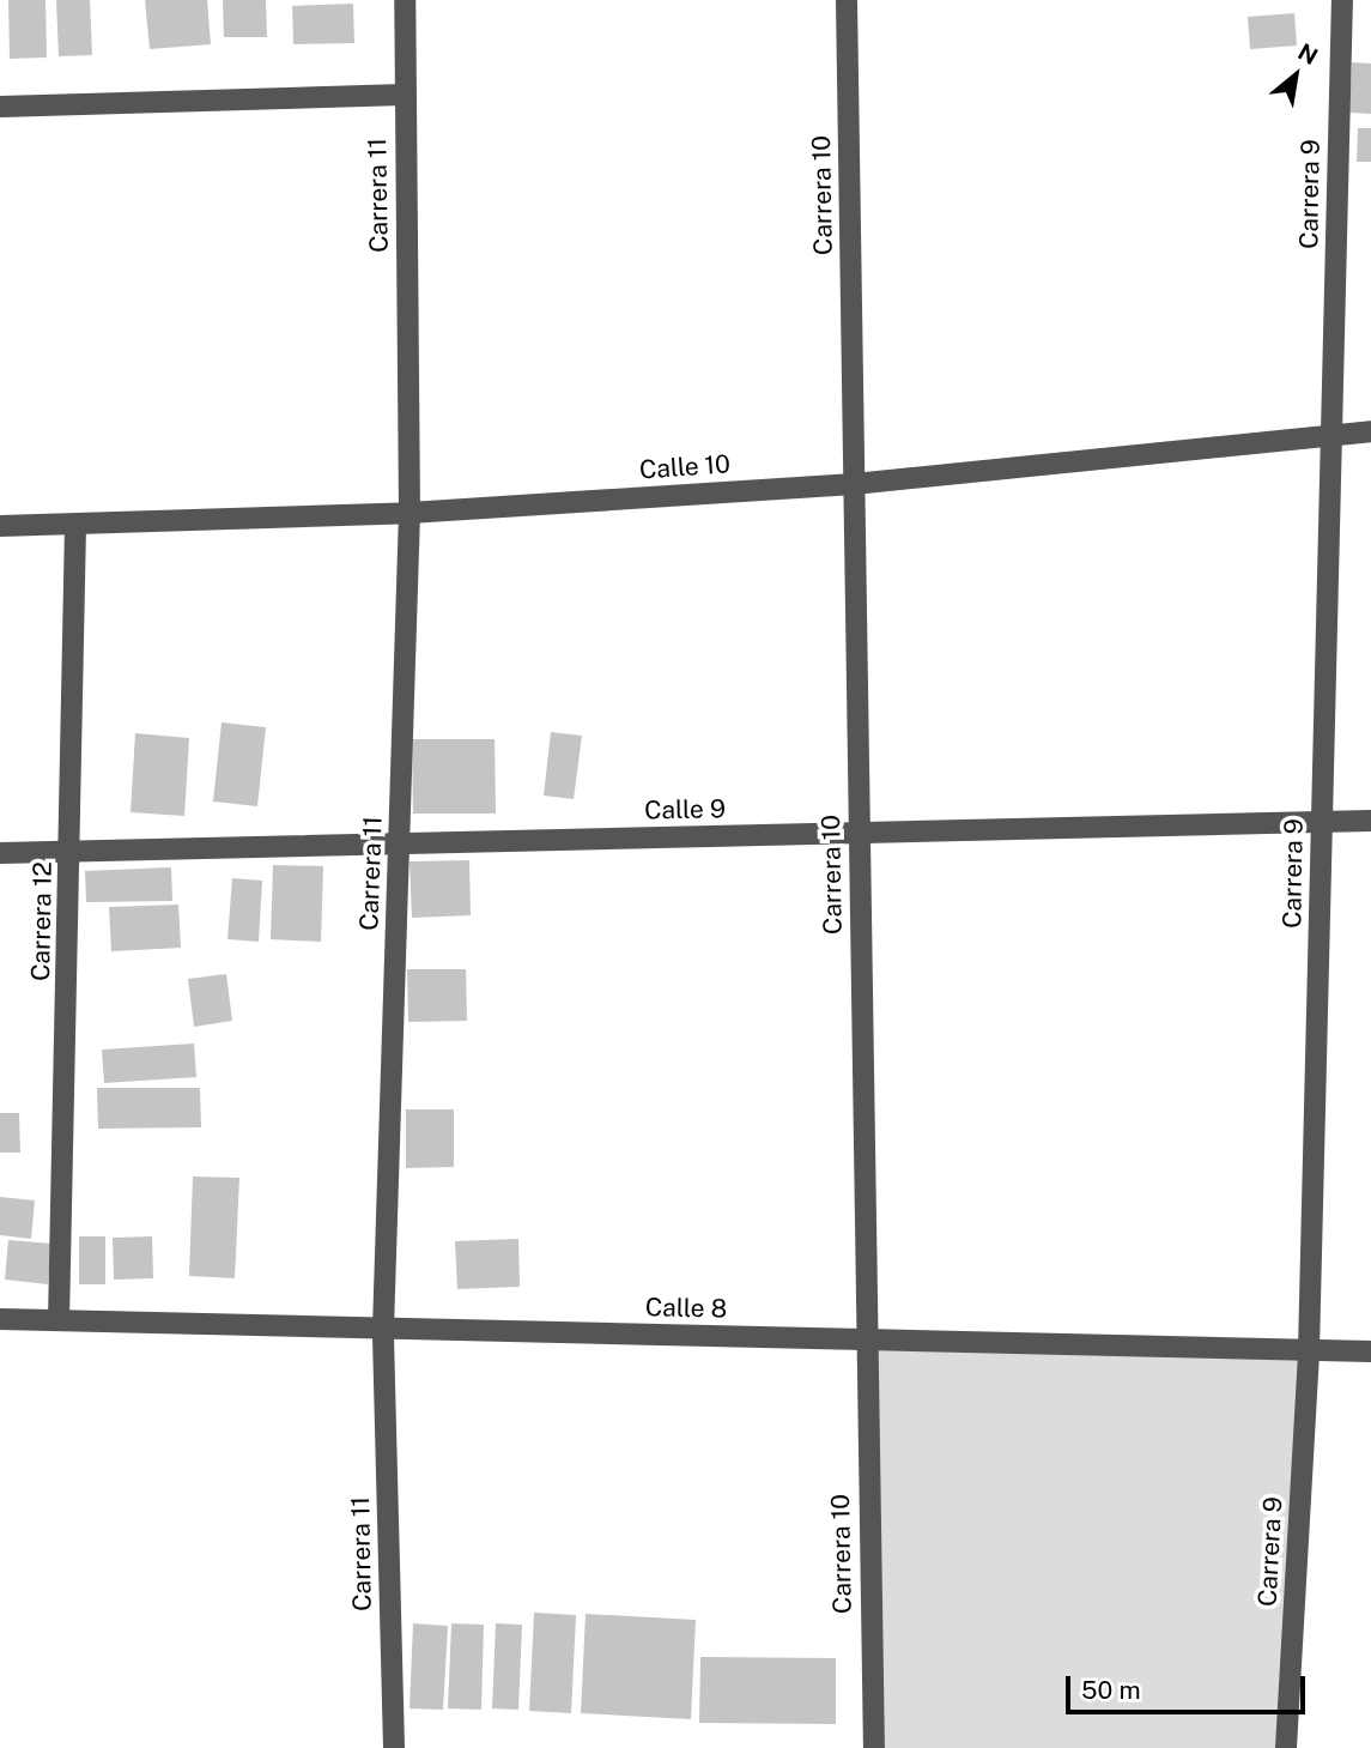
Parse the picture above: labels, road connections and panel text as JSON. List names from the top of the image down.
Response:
{
  "streets": {
    "street": [
      "Carrera 9",
      "Carrera 11",
      "Carrera 10",
      "Calle 10",
      "Calle 9",
      "Carrera 12",
      "Calle 8"
    ]
  },
  "crossings": [
    ["Carrera 9", "Calle 10"],
    ["Carrera 9", "Calle 9"],
    ["Carrera 9", "Calle 8"],
    ["Carrera 11", "Calle 10"],
    ["Carrera 11", "Calle 9"],
    ["Carrera 11", "Calle 8"],
    ["Carrera 10", "Calle 10"],
    ["Carrera 10", "Calle 9"],
    ["Carrera 10", "Calle 8"],
    ["Calle 10", "Carrera 12"],
    ["Calle 9", "Carrera 12"],
    ["Carrera 12", "Calle 8"]
  ],
  "scale_bar": "50 m",
  "north": "top right"
}
